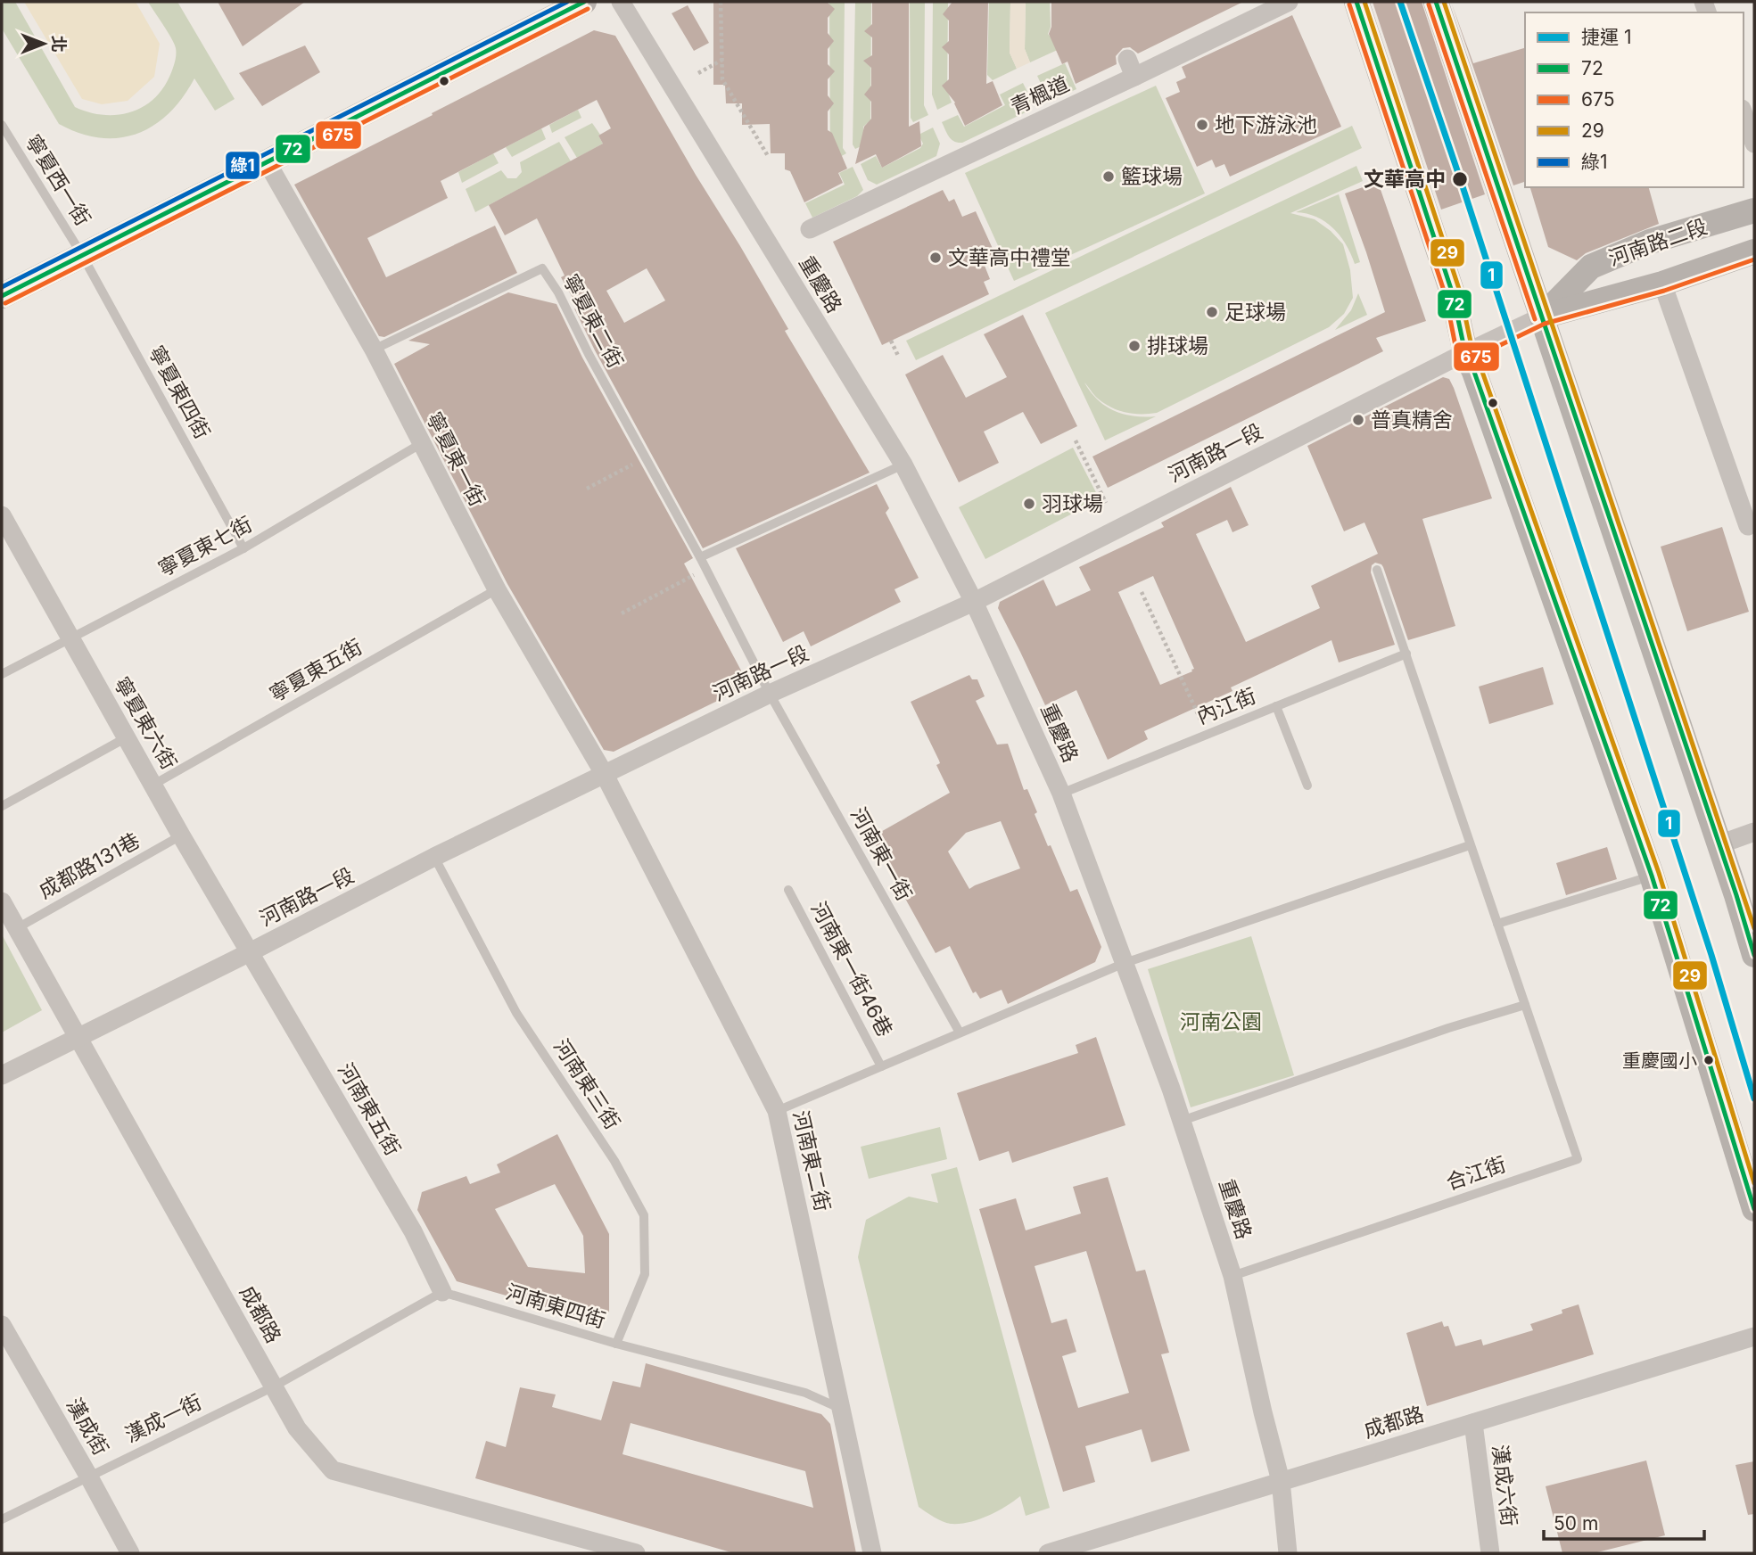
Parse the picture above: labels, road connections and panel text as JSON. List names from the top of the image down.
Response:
{
  "streets": {
    "main road": ["河南路二段"],
    "street": [
      "青楓道",
      "重慶路",
      "河南路一段",
      "寧夏東一街",
      "寧夏東六街",
      "河南東五街",
      "河南東二街",
      "成都路",
      "漢成街",
      "漢成六街"
    ],
    "lane": [
      "寧夏西一街",
      "寧夏東二街",
      "寧夏東四街",
      "寧夏東七街",
      "寧夏東五街",
      "內江街",
      "河南東一街",
      "成都路131巷",
      "河南東一街46巷",
      "河南東三街",
      "合江街",
      "河南東四街",
      "漢成一街"
    ]
  },
  "crossings": [
    ["寧夏西一街", "寧夏東四街"],
    ["河南路二段", "河南路一段"],
    ["重慶路", "河南路一段"],
    ["重慶路", "內江街"],
    ["重慶路", "合江街"],
    ["重慶路", "成都路"],
    ["寧夏東二街", "河南路一段"],
    ["寧夏東二街", "寧夏東一街"],
    ["寧夏東二街", "河南東一街"],
    ["寧夏東四街", "寧夏東七街"],
    ["河南路一段", "寧夏東一街"],
    ["河南路一段", "寧夏東六街"],
    ["河南路一段", "河南東一街"],
    ["河南路一段", "河南東三街"],
    ["河南路一段", "河南東五街"],
    ["河南路一段", "河南東二街"],
    ["河南路一段", "成都路"],
    ["寧夏東一街", "寧夏東七街"],
    ["寧夏東一街", "寧夏東五街"],
    ["寧夏東一街", "河南東二街"],
    ["寧夏東七街", "寧夏東六街"],
    ["寧夏東五街", "寧夏東六街"],
    ["寧夏東六街", "成都路131巷"],
    ["寧夏東六街", "河南東五街"],
    ["成都路131巷", "成都路"],
    ["河南東三街", "河南東四街"],
    ["河南東五街", "河南東四街"],
    ["河南東二街", "河南東四街"],
    ["成都路", "漢成一街"],
    ["成都路", "漢成六街"],
    ["漢成一街", "漢成街"]
  ],
  "parks": ["河南公園"],
  "places": [
    "地下游泳池",
    "籃球場",
    "文華高中",
    "文華高中禮堂",
    "足球場",
    "排球場",
    "普真精舍",
    "羽球場",
    "重慶國小"
  ],
  "lines": [
    "metro line 1",
    "transit line 72",
    "transit line 29",
    "transit line 綠1",
    "transit line 675"
  ],
  "legend": [
    "捷運 1",
    "72",
    "675",
    "29",
    "綠1"
  ],
  "scale_bar": "50 m",
  "north": "right"
}
